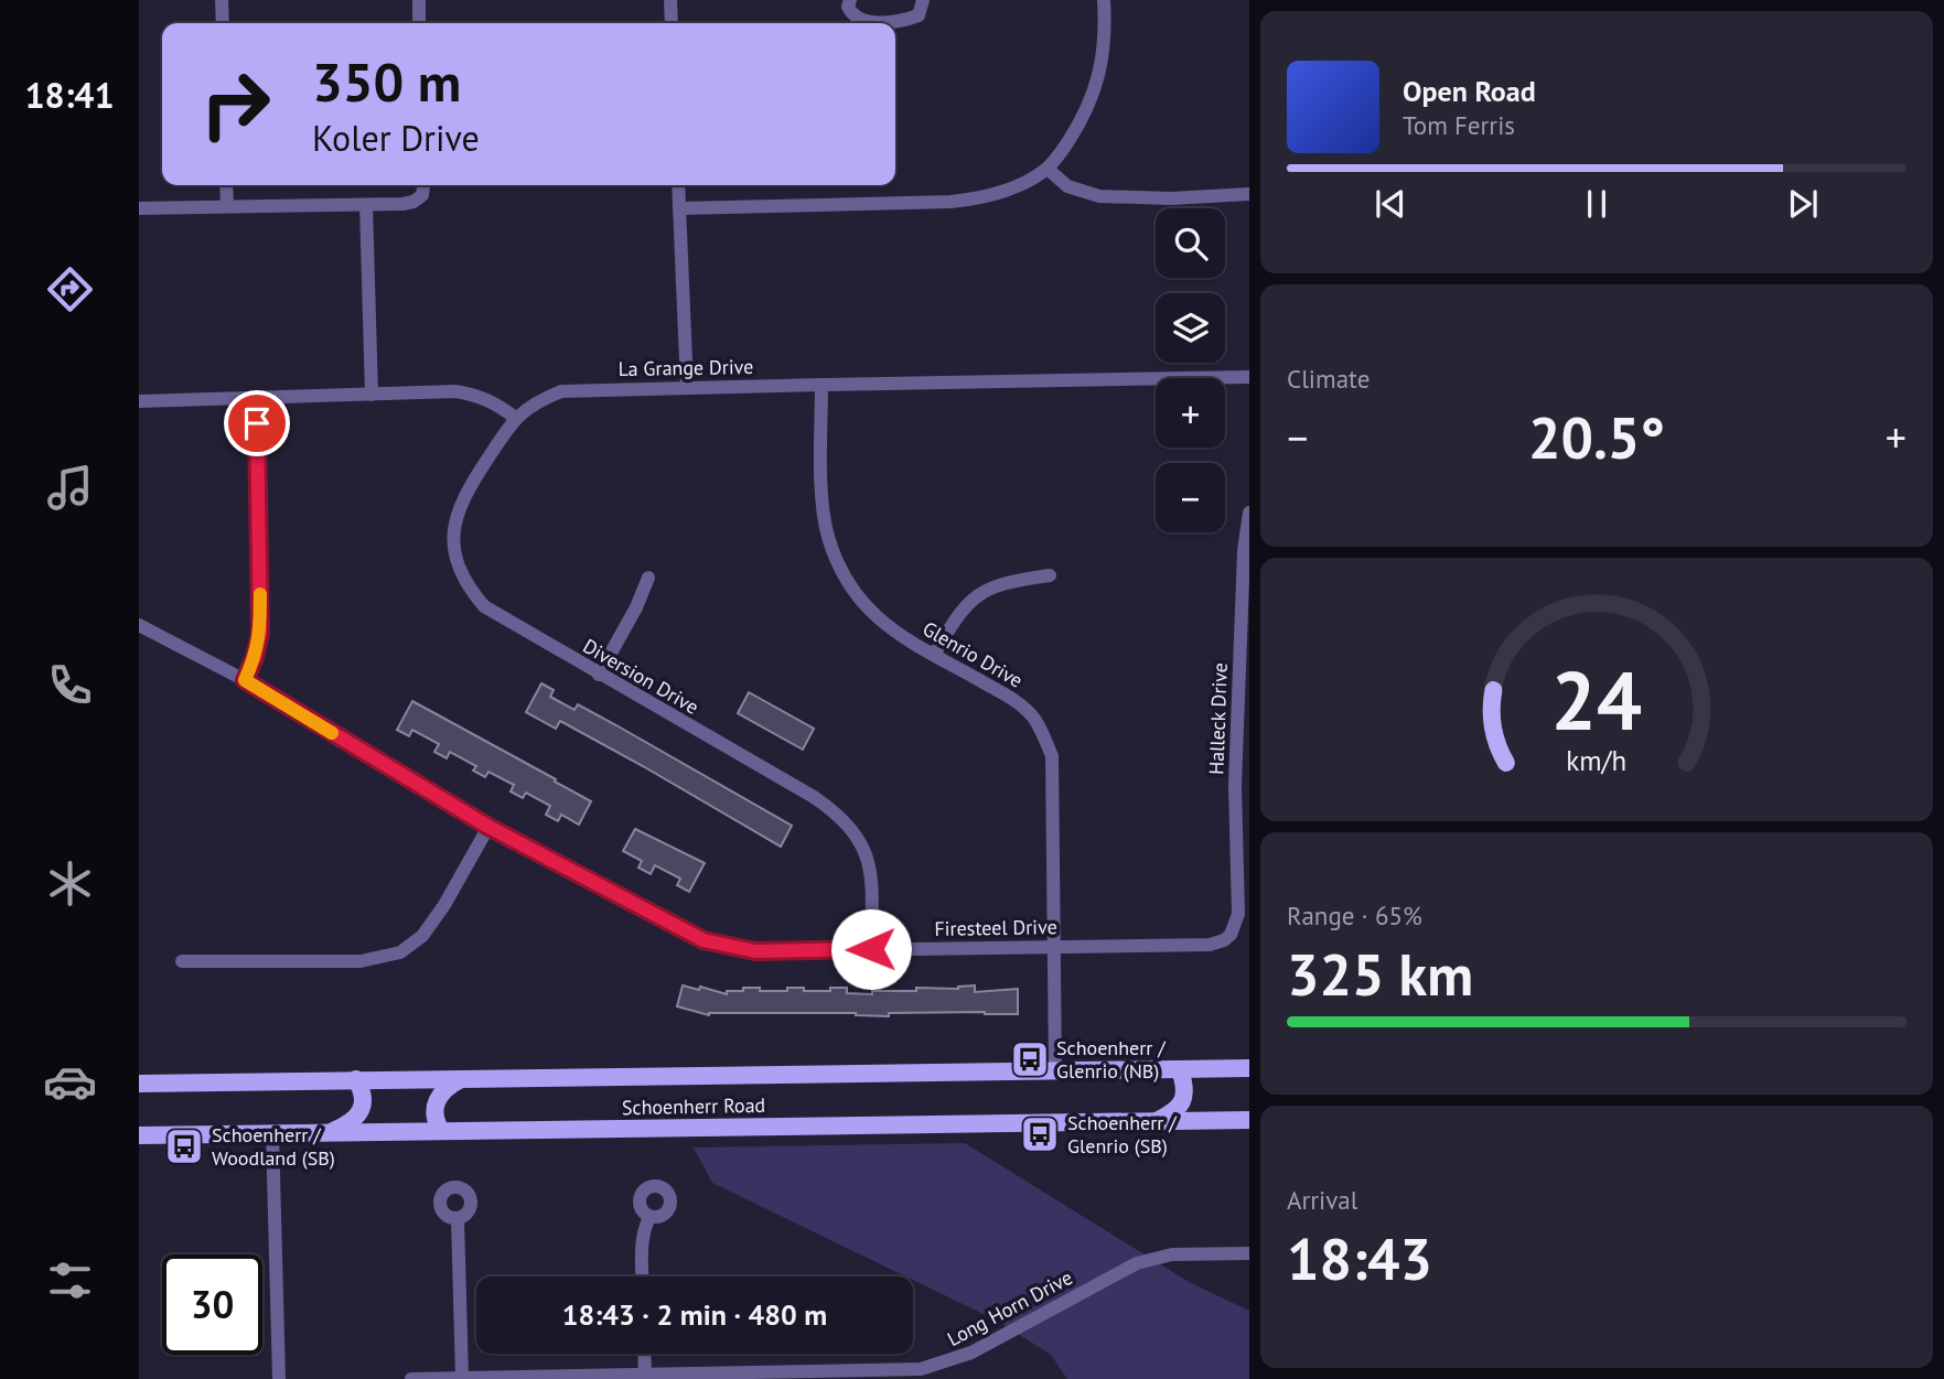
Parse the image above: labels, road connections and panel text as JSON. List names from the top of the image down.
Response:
{
  "streets": {
    "main road": ["Schoenherr Road"],
    "street": [
      "La Grange Drive",
      "Glenrio Drive",
      "Diversion Drive",
      "Halleck Drive",
      "Firesteel Drive",
      "Long Horn Drive"
    ]
  },
  "crossings": [
    ["La Grange Drive", "Glenrio Drive"],
    ["La Grange Drive", "Diversion Drive"],
    ["Glenrio Drive", "Firesteel Drive"],
    ["Glenrio Drive", "Schoenherr Road"],
    ["Diversion Drive", "Firesteel Drive"],
    ["Halleck Drive", "Firesteel Drive"]
  ],
  "places": {
    "bus stop": ["Schoenherr / Glenrio (NB)", "Schoenherr / Glenrio (SB)", "Schoenherr / Woodland (SB)"]
  },
  "page": {
    "tabs": "18:41",
    "turn": ["350 m", "Koler Drive"],
    "song": ["Open Road", "Tom Ferris"],
    "map_buttons": ["+", "−"],
    "tile": [
      "Climate",
      ["Range · 65%", "325 km"],
      ["Arrival", "18:43"]
    ],
    "heat": ["−", "20.5°", "+"],
    "limit": "30",
    "trip": "18:43 · 2 min · 480 m",
    "gauge": ["24", "km/h"]
  }
}
